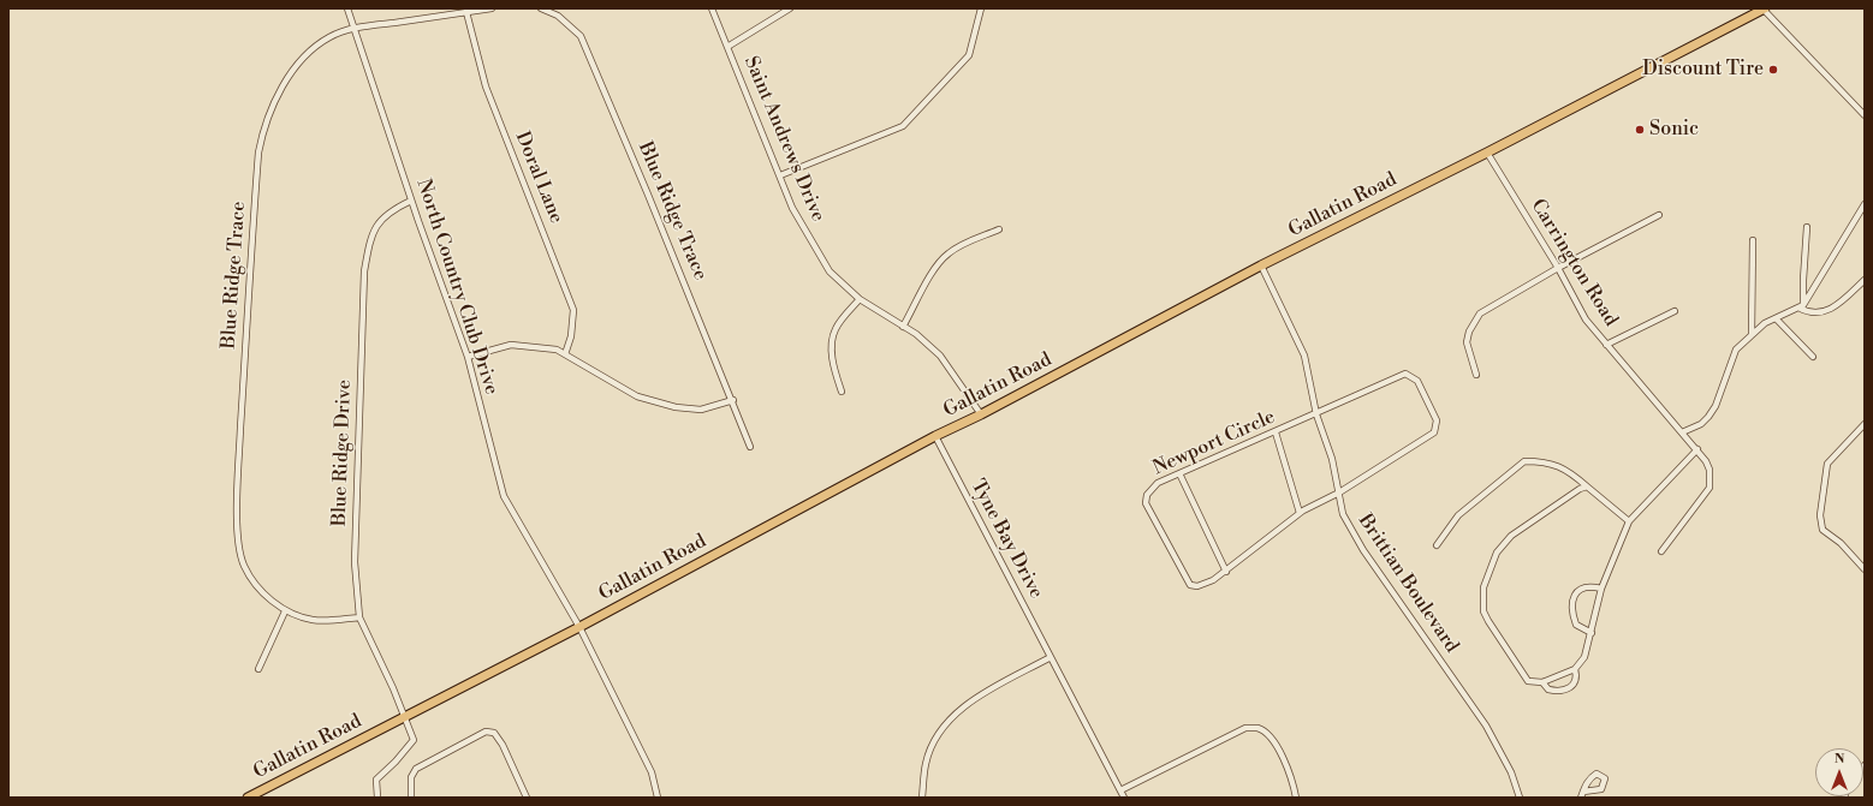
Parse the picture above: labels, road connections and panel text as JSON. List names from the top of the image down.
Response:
{
  "streets": {
    "main road": ["Gallatin Road"],
    "street": [
      "Saint Andrews Drive",
      "Doral Lane",
      "Blue Ridge Trace",
      "Carrington Road",
      "North Country Club Drive",
      "Newport Circle",
      "Blue Ridge Drive",
      "Tyne Bay Drive",
      "Brittian Boulevard"
    ]
  },
  "crossings": [
    ["Saint Andrews Drive", "Gallatin Road"],
    ["Doral Lane", "Blue Ridge Trace"],
    ["Gallatin Road", "Carrington Road"],
    ["Gallatin Road", "North Country Club Drive"],
    ["Gallatin Road", "Blue Ridge Drive"],
    ["Gallatin Road", "Tyne Bay Drive"],
    ["Gallatin Road", "Brittian Boulevard"],
    ["Blue Ridge Trace", "North Country Club Drive"],
    ["Blue Ridge Trace", "Blue Ridge Drive"],
    ["North Country Club Drive", "Blue Ridge Drive"],
    ["Newport Circle", "Brittian Boulevard"]
  ],
  "places": ["Discount Tire", "Sonic"],
  "north": "top"
}
